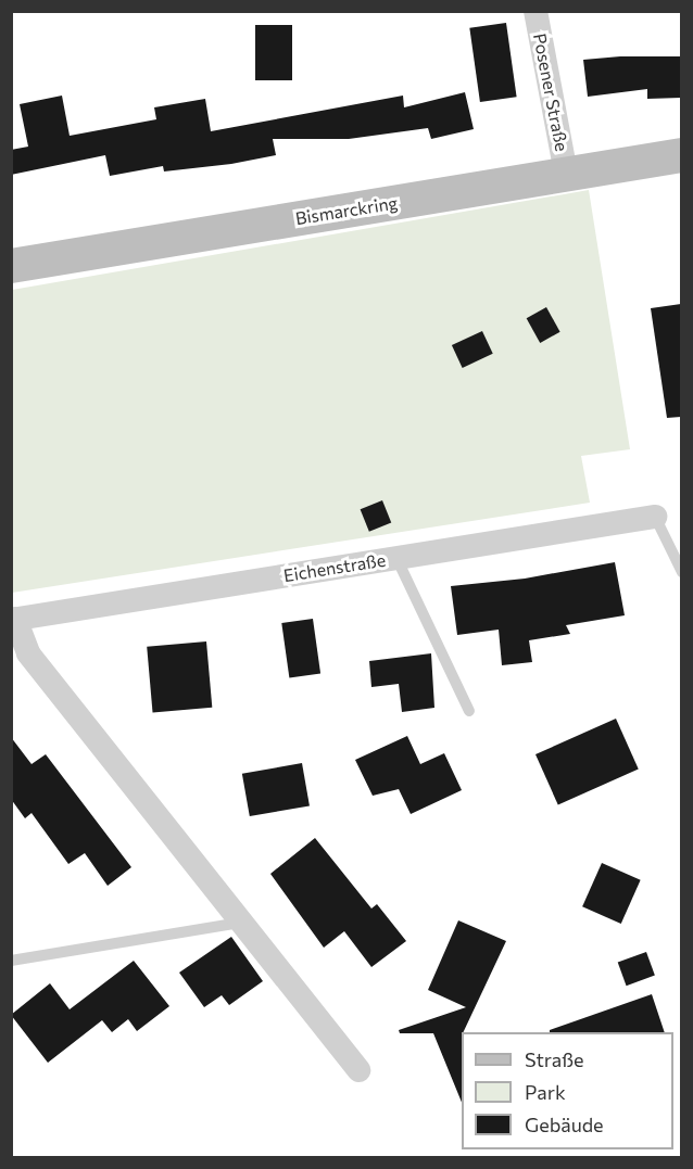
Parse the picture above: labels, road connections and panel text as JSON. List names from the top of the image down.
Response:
{
  "streets": {
    "street": ["Posener Straße", "Bismarckring", "Eichenstraße"]
  },
  "crossings": [
    ["Posener Straße", "Bismarckring"]
  ],
  "legend": ["Straße", "Park", "Gebäude"]
}
